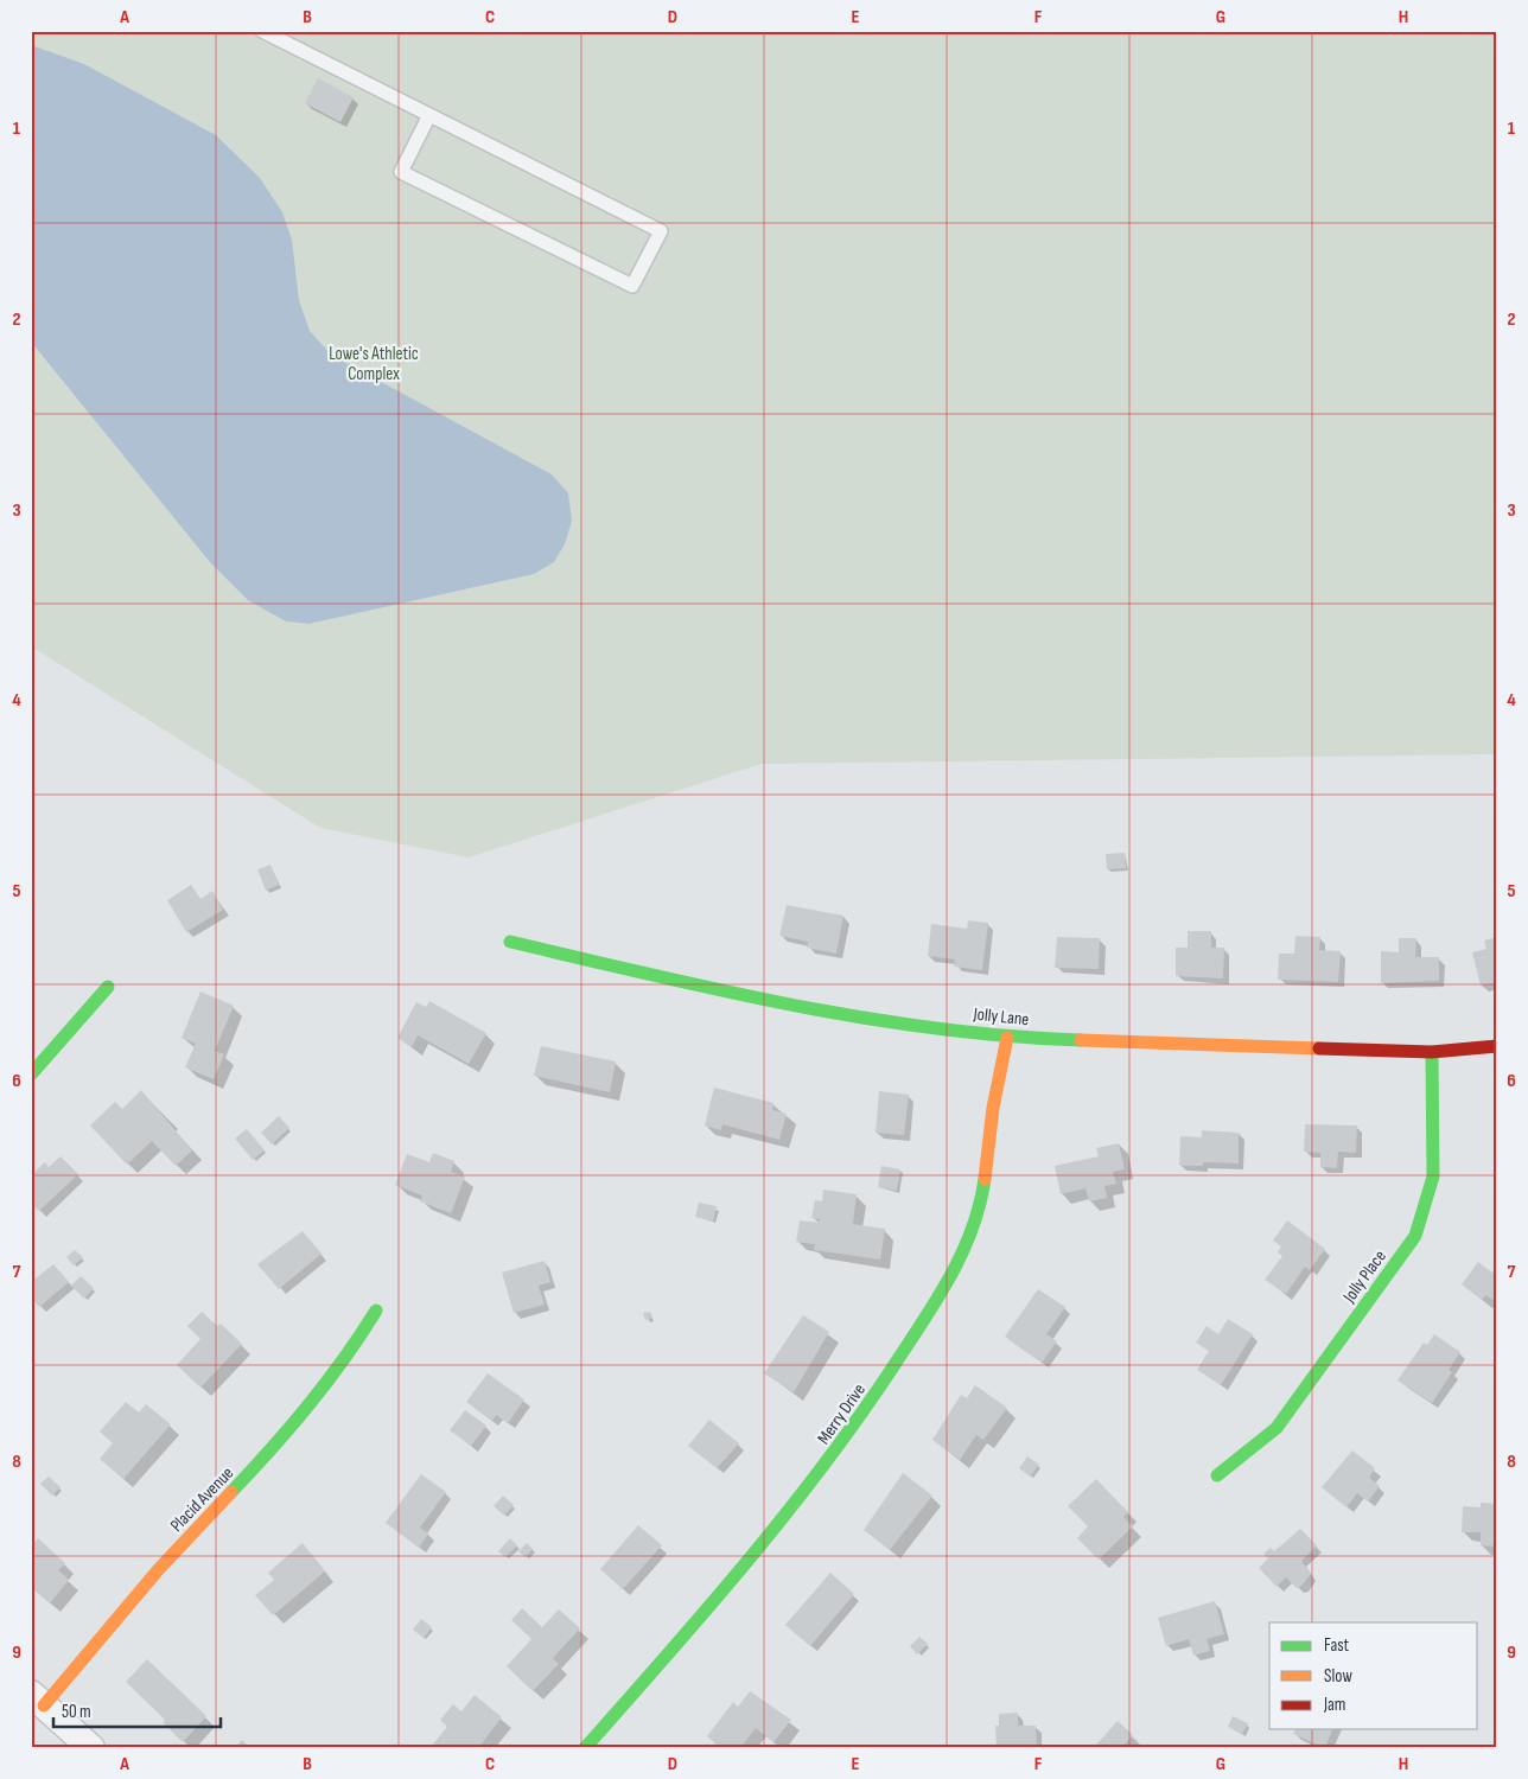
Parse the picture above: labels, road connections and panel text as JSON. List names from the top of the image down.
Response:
{
  "streets": {
    "street": [
      "Jolly Lane",
      "Jolly Place",
      "Merry Drive",
      "Placid Avenue"
    ]
  },
  "crossings": [
    ["Jolly Lane", "Jolly Place"],
    ["Jolly Lane", "Merry Drive"]
  ],
  "parks": ["Lowe's Athletic Complex"],
  "legend": ["Fast", "Slow", "Jam"],
  "scale_bar": "50 m",
  "grid": {
    "columns": [
      "A",
      "B",
      "C",
      "D",
      "E",
      "F",
      "G",
      "H"
    ],
    "rows": [
      "1",
      "2",
      "3",
      "4",
      "5",
      "6",
      "7",
      "8",
      "9"
    ]
  }
}
